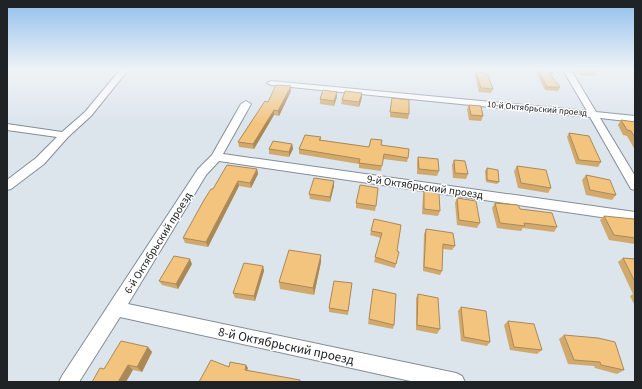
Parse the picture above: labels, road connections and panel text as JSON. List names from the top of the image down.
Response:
{
  "streets": {
    "street": [
      "10-й Октябрьский проезд",
      "9-й Октябрьский проезд",
      "6-й Октябрьский проезд",
      "8-й Октябрьский проезд"
    ]
  },
  "crossings": [
    ["9-й Октябрьский проезд", "6-й Октябрьский проезд"],
    ["6-й Октябрьский проезд", "8-й Октябрьский проезд"]
  ]
}
